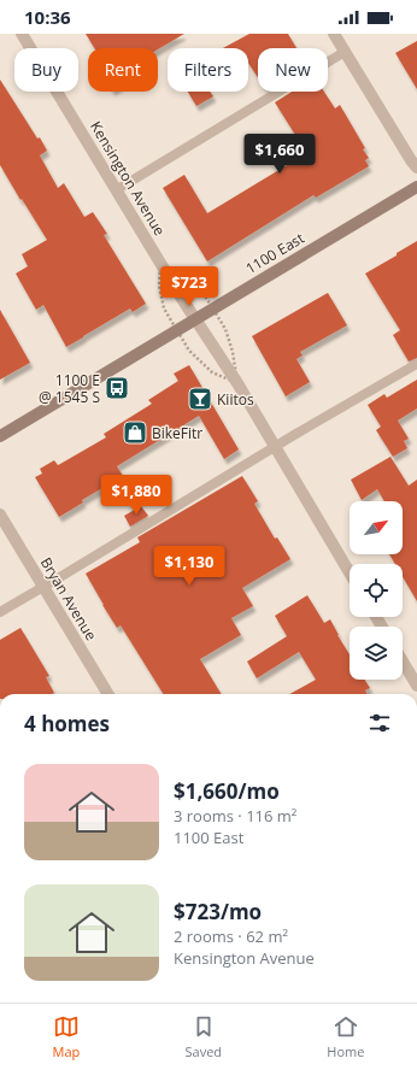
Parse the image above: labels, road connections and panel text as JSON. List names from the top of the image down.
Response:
{
  "streets": {
    "street": ["Kensington Avenue", "1100 East", "Bryan Avenue"]
  },
  "crossings": [
    ["Kensington Avenue", "1100 East"]
  ],
  "places": {
    "bus stop": ["1100 E @ 1545 S"],
    "bar": ["Kiitos"],
    "shop": ["BikeFitr"]
  },
  "north": "top right",
  "page": {
    "status": "10:36",
    "chip": [
      "Buy",
      "Rent",
      "Filters",
      "New"
    ],
    "price": [
      "$1,660",
      "$723",
      "$1,880",
      "$1,130"
    ],
    "heading": "4 homes",
    "list": [
      {
        "name": "$1,660/mo",
        "note": "3 rooms · 116 m² · 1100 East"
      },
      {
        "name": "$723/mo",
        "note": "2 rooms · 62 m² · Kensington Avenue"
      }
    ],
    "tabs": ["Map", "Saved", "Home"]
  }
}
